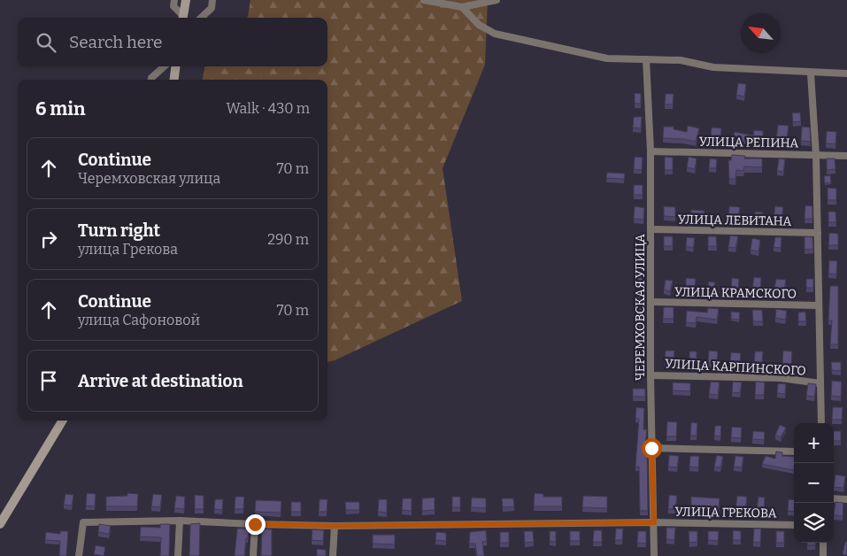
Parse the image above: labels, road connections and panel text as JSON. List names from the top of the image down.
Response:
{
  "streets": {
    "street": [
      "УЛИЦА РЕПИНА",
      "УЛИЦА ЛЕВИТАНА",
      "УЛИЦА КРАМСКОГО",
      "ЧЕРЕМХОВСКАЯ УЛИЦА",
      "УЛИЦА КАРПИНСКОГО",
      "УЛИЦА ГРЕКОВА"
    ]
  },
  "crossings": [
    ["УЛИЦА РЕПИНА", "ЧЕРЕМХОВСКАЯ УЛИЦА"],
    ["УЛИЦА ЛЕВИТАНА", "ЧЕРЕМХОВСКАЯ УЛИЦА"],
    ["УЛИЦА КРАМСКОГО", "ЧЕРЕМХОВСКАЯ УЛИЦА"],
    ["ЧЕРЕМХОВСКАЯ УЛИЦА", "УЛИЦА КАРПИНСКОГО"],
    ["ЧЕРЕМХОВСКАЯ УЛИЦА", "УЛИЦА ГРЕКОВА"]
  ],
  "north": "top left",
  "page": {
    "search": "Search here",
    "heading": ["6 min", "Walk · 430 m"],
    "list": [
      ["Continue", "Черемховская улица", "70 m"],
      ["Turn right", "улица Грекова", "290 m"],
      ["Continue", "улица Сафоновой", "70 m"],
      "Arrive at destination"
    ],
    "map_buttons": ["+", "−"]
  }
}
